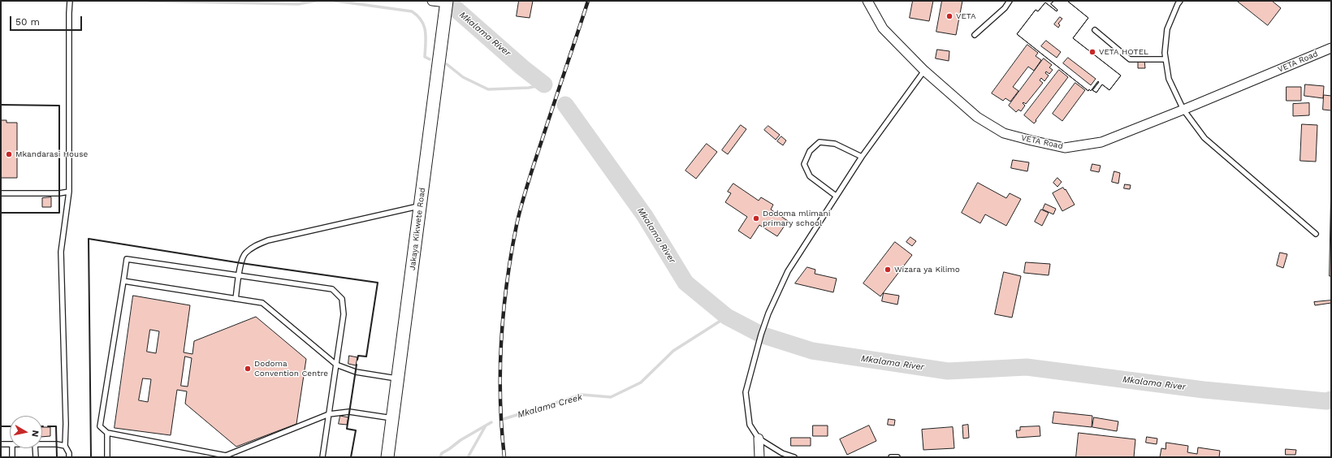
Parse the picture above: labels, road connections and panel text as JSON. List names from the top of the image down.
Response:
{
  "streets": {
    "main road": ["Jakaya Kikwete Road"],
    "street": ["VETA Road"]
  },
  "water": ["Mkalama River", "Mkalama Creek"],
  "places": [
    "VETA",
    "VETA HOTEL",
    "Mkandarasi House",
    "Dodoma mlimani primary school",
    "Wizara ya Kilimo",
    "Dodoma Convention Centre"
  ],
  "scale_bar": "50 m",
  "north": "right"
}
